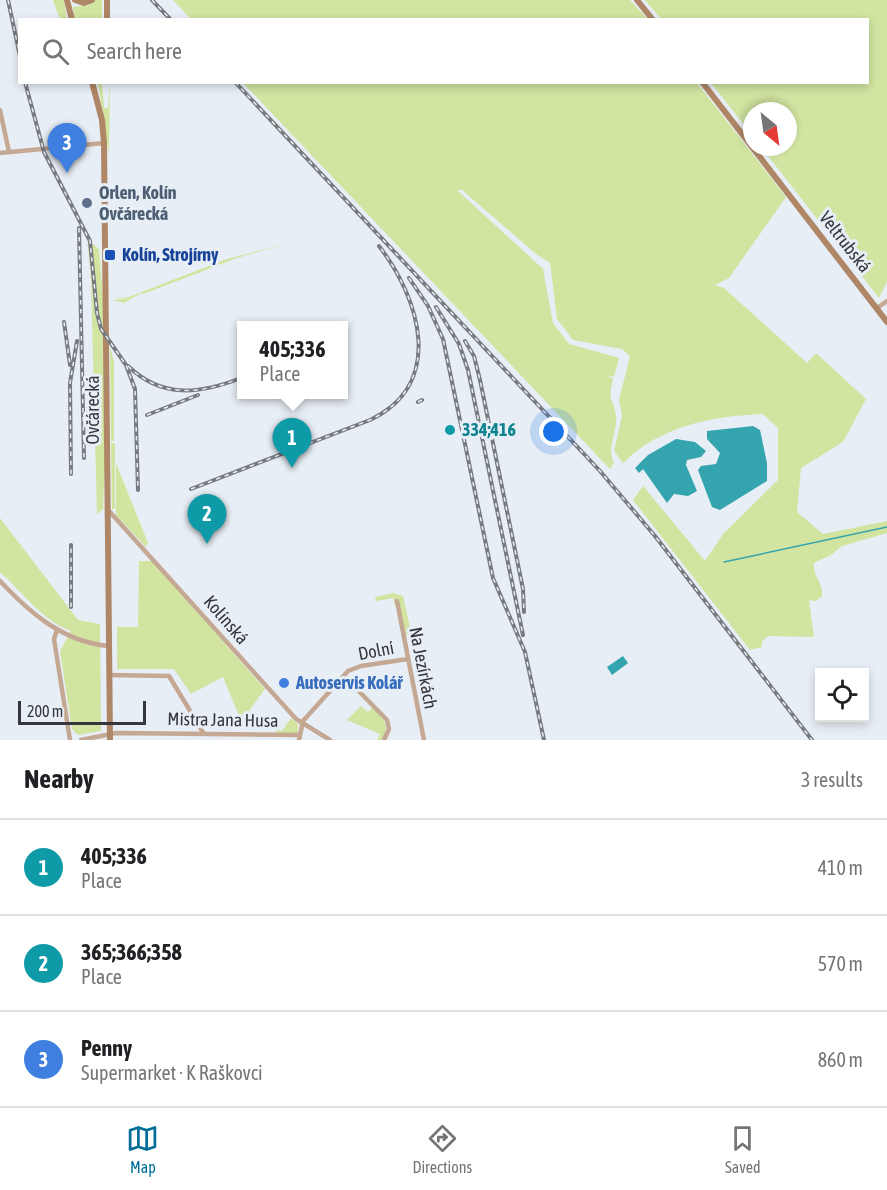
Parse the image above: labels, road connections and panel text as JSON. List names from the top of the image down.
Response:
{
  "streets": {
    "main road": ["Veltrubská", "Ovčárecká"],
    "street": [
      "Kolínská",
      "Dolní",
      "Na Jezírkách",
      "Mistra Jana Husa"
    ]
  },
  "crossings": [
    ["Ovčárecká", "Kolínská"],
    ["Ovčárecká", "Mistra Jana Husa"],
    ["Kolínská", "Dolní"],
    ["Dolní", "Na Jezírkách"]
  ],
  "places": {
    "other": ["Orlen, Kolín Ovčárecká", "334;416", "Autoservis Kolář"],
    "transit": ["Kolín, Strojírny"]
  },
  "scale_bar": "200 m",
  "north": "bottom right",
  "page": {
    "search": "Search here",
    "pins": ["3", "1", "2"],
    "popup": ["405;336", "Place"],
    "scale": "200 m",
    "heading": ["Nearby", "3 results"],
    "list": [
      {
        "mark": "1",
        "name": "405;336",
        "note": "Place",
        "value": "410 m"
      },
      {
        "mark": "2",
        "name": "365;366;358",
        "note": "Place",
        "value": "570 m"
      },
      {
        "mark": "3",
        "name": "Penny",
        "note": "Supermarket · K Raškovci",
        "value": "860 m"
      }
    ],
    "nav": ["Map", "Directions", "Saved"]
  }
}
